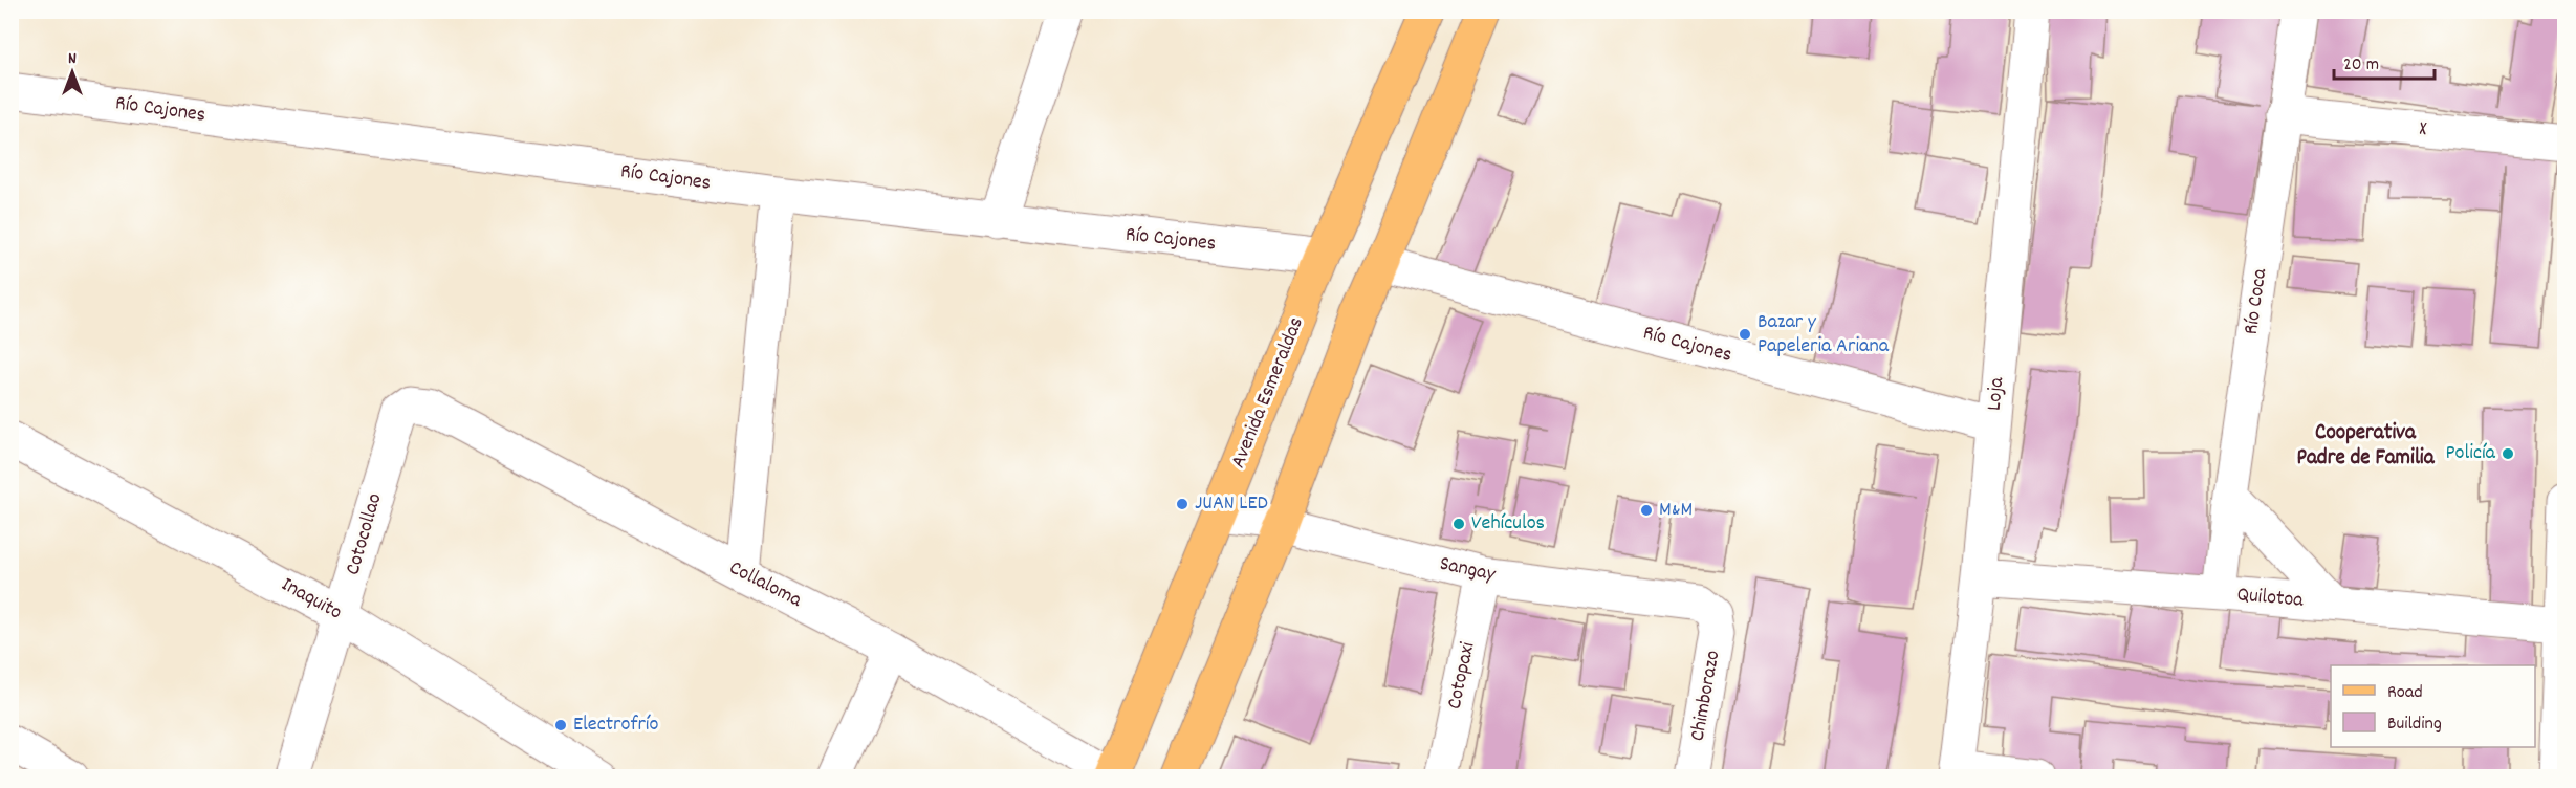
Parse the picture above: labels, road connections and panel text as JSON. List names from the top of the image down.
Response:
{
  "streets": {
    "main road": ["Avenida Esmeraldas"],
    "street": [
      "Río Cajones",
      "X",
      "Río Coca",
      "Loja",
      "Cotocollao",
      "Sangay",
      "Collaloma",
      "Quilotoa",
      "Inaquito",
      "Cotopaxi",
      "Chimborazo"
    ]
  },
  "crossings": [
    ["Río Cajones", "Avenida Esmeraldas"],
    ["Río Cajones", "Loja"],
    ["X", "Río Coca"],
    ["Río Coca", "Quilotoa"],
    ["Avenida Esmeraldas", "Sangay"],
    ["Avenida Esmeraldas", "Collaloma"],
    ["Loja", "Quilotoa"],
    ["Cotocollao", "Collaloma"],
    ["Cotocollao", "Inaquito"],
    ["Sangay", "Cotopaxi"],
    ["Sangay", "Chimborazo"]
  ],
  "districts": ["Cooperativa Padre de Familia"],
  "places": [
    "Bazar y Papeleria Ariana",
    "Policía",
    "JUAN LED",
    "M&M",
    "Vehículos",
    "Electrofrío"
  ],
  "legend": ["Road", "Building"],
  "scale_bar": "20 m",
  "north": "top"
}
